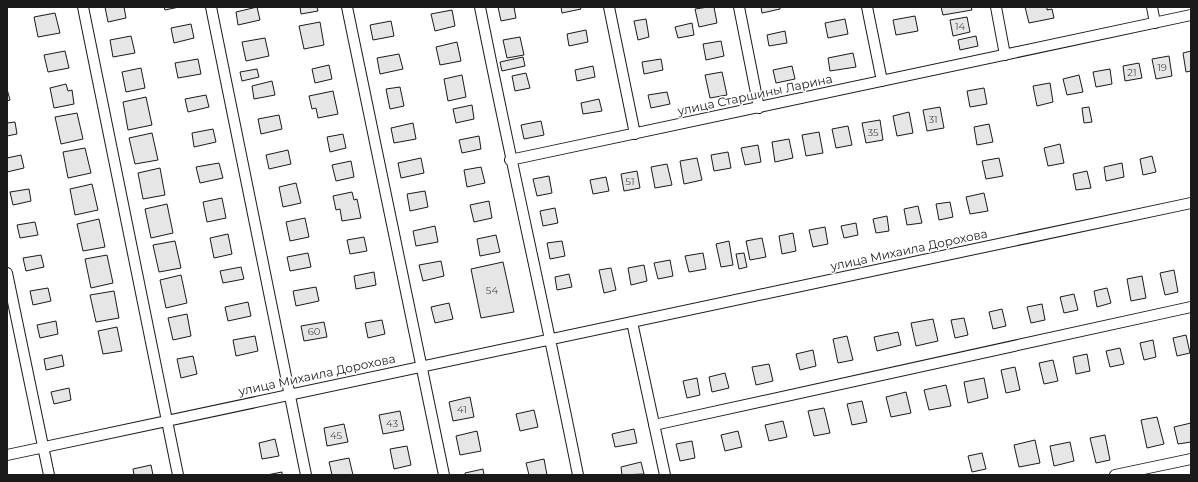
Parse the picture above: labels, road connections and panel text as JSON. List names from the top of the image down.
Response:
{
  "streets": {
    "street": ["улица Старшины Ларина", "улица Михаила Дорохова"]
  },
  "house_numbers": [
    "14",
    "19",
    "21",
    "31",
    "35",
    "51",
    "54",
    "60",
    "41",
    "43",
    "45"
  ]
}
